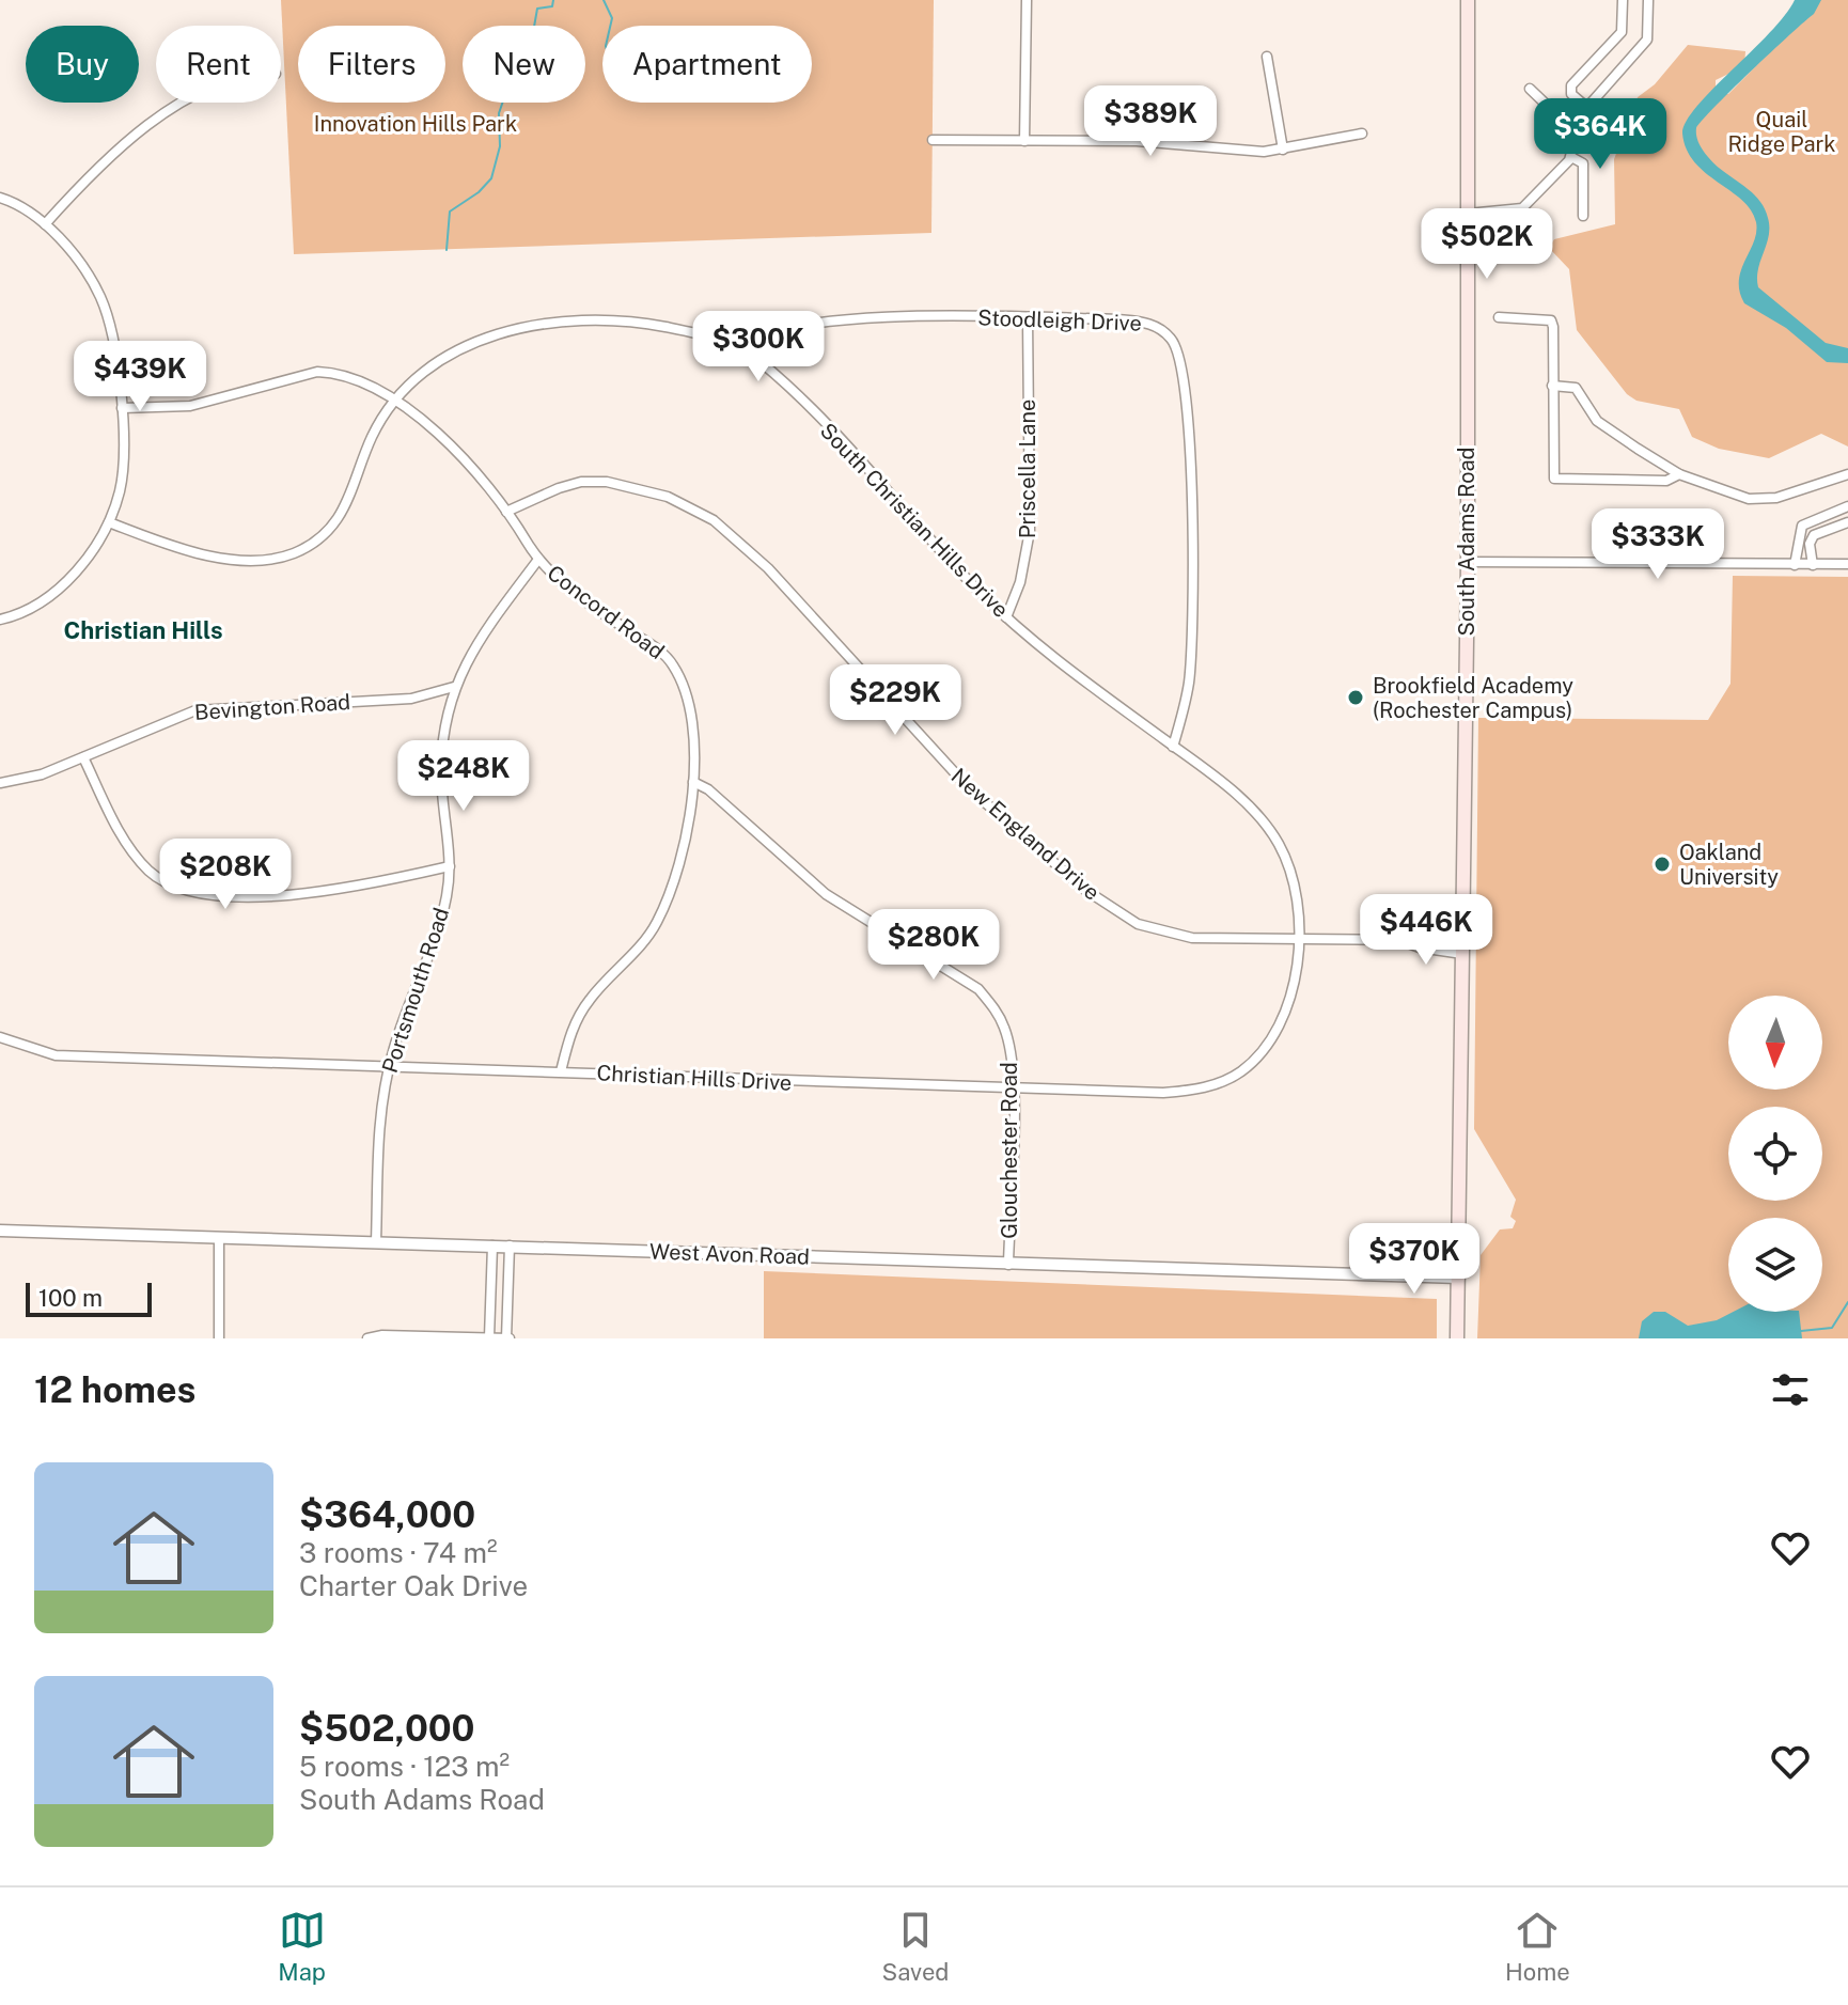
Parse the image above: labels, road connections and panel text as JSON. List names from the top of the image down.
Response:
{
  "streets": {
    "main road": ["South Adams Road"],
    "street": [
      "Stoodleigh Drive",
      "Priscella Lane",
      "South Christian Hills Drive",
      "Concord Road",
      "Bevington Road",
      "New England Drive",
      "Portsmouth Road",
      "Christian Hills Drive",
      "Glouchester Road",
      "West Avon Road"
    ]
  },
  "crossings": [
    ["Stoodleigh Drive", "Priscella Lane"],
    ["Stoodleigh Drive", "South Christian Hills Drive"],
    ["Priscella Lane", "South Christian Hills Drive"],
    ["South Christian Hills Drive", "Concord Road"],
    ["South Christian Hills Drive", "New England Drive"],
    ["South Christian Hills Drive", "Christian Hills Drive"],
    ["South Adams Road", "New England Drive"],
    ["South Adams Road", "West Avon Road"],
    ["Concord Road", "New England Drive"],
    ["Concord Road", "Portsmouth Road"],
    ["Concord Road", "Christian Hills Drive"],
    ["Concord Road", "Glouchester Road"],
    ["Bevington Road", "Portsmouth Road"],
    ["New England Drive", "Christian Hills Drive"],
    ["Portsmouth Road", "Christian Hills Drive"],
    ["Portsmouth Road", "West Avon Road"],
    ["Christian Hills Drive", "Glouchester Road"],
    ["Glouchester Road", "West Avon Road"]
  ],
  "districts": ["Christian Hills"],
  "parks": ["Quail Ridge Park", "Innovation Hills Park"],
  "places": ["Brookfield Academy (Rochester Campus)", "Oakland University"],
  "scale_bar": "100 m",
  "north": "bottom",
  "page": {
    "chip": [
      "Buy",
      "Rent",
      "Filters",
      "New",
      "Apartment"
    ],
    "price": [
      "$389K",
      "$364K",
      "$502K",
      "$300K",
      "$439K",
      "$333K",
      "$229K",
      "$248K",
      "$208K",
      "$446K",
      "$280K",
      "$370K"
    ],
    "scale": "100 m",
    "heading": "12 homes",
    "list": [
      {
        "name": "$364,000",
        "note": "3 rooms · 74 m² · Charter Oak Drive"
      },
      {
        "name": "$502,000",
        "note": "5 rooms · 123 m² · South Adams Road"
      }
    ],
    "tabs": ["Map", "Saved", "Home"]
  }
}
